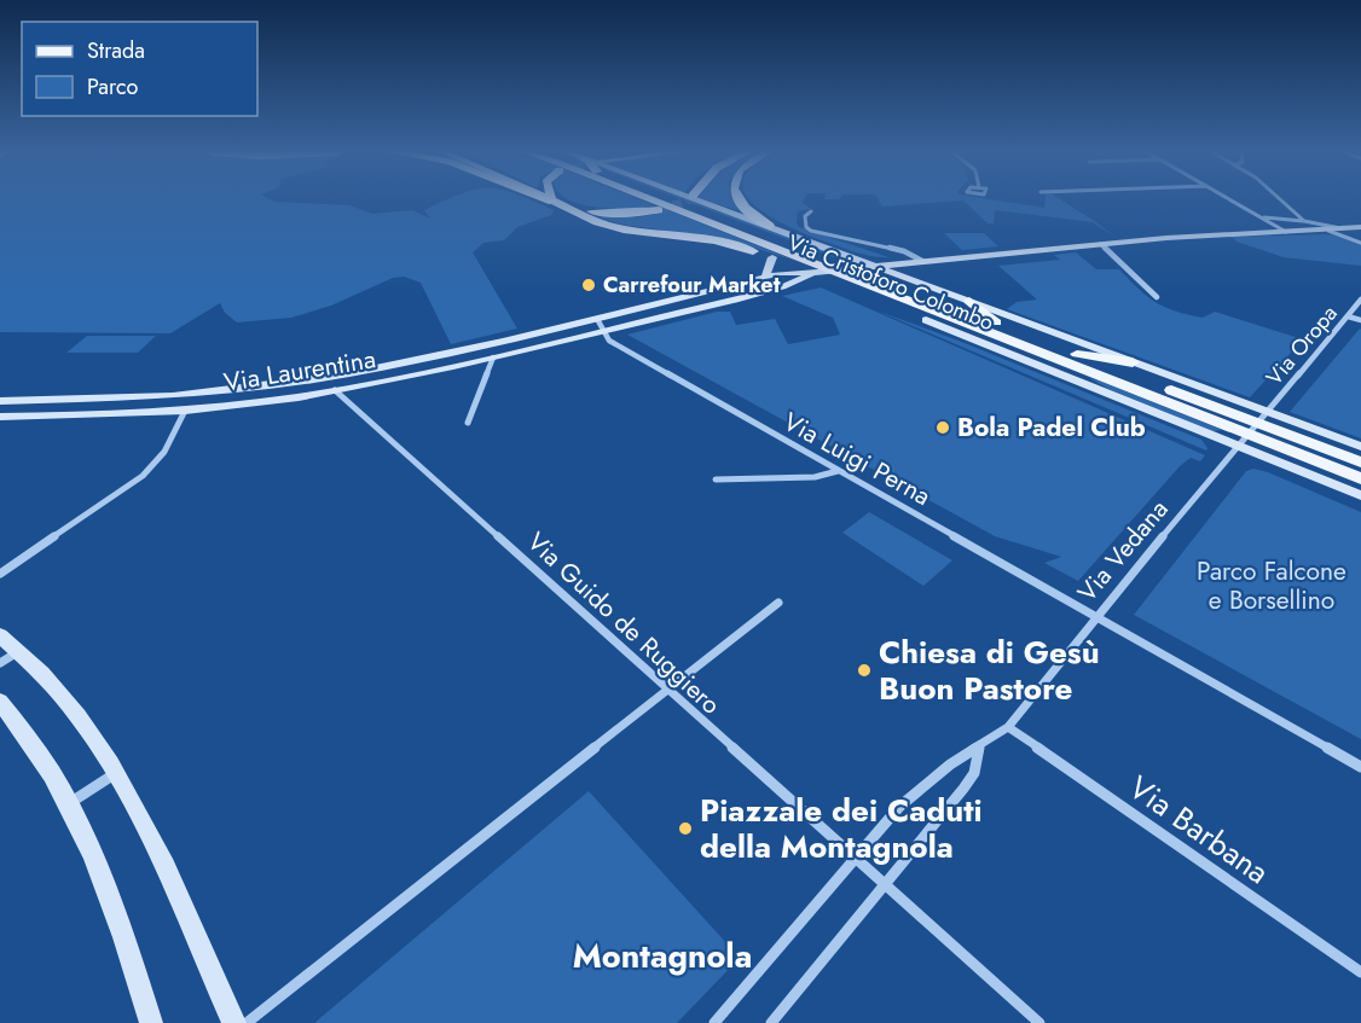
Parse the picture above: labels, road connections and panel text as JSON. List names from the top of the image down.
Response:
{
  "streets": {
    "main road": ["Via Cristoforo Colombo", "Via Laurentina"],
    "street": [
      "Via Oropa",
      "Via Luigi Perna",
      "Via Vedana",
      "Via Guido de Ruggiero",
      "Via Barbana"
    ]
  },
  "crossings": [
    ["Via Cristoforo Colombo", "Via Oropa"],
    ["Via Cristoforo Colombo", "Via Laurentina"],
    ["Via Cristoforo Colombo", "Via Vedana"],
    ["Via Oropa", "Via Vedana"],
    ["Via Laurentina", "Via Luigi Perna"],
    ["Via Laurentina", "Via Guido de Ruggiero"],
    ["Via Luigi Perna", "Via Vedana"],
    ["Via Vedana", "Via Guido de Ruggiero"],
    ["Via Vedana", "Via Barbana"]
  ],
  "districts": ["Montagnola"],
  "parks": ["Parco Falcone e Borsellino"],
  "places": [
    "Carrefour Market",
    "Bola Padel Club",
    "Chiesa di Gesù Buon Pastore",
    "Piazzale dei Caduti della Montagnola"
  ],
  "legend": ["Strada", "Parco"]
}
